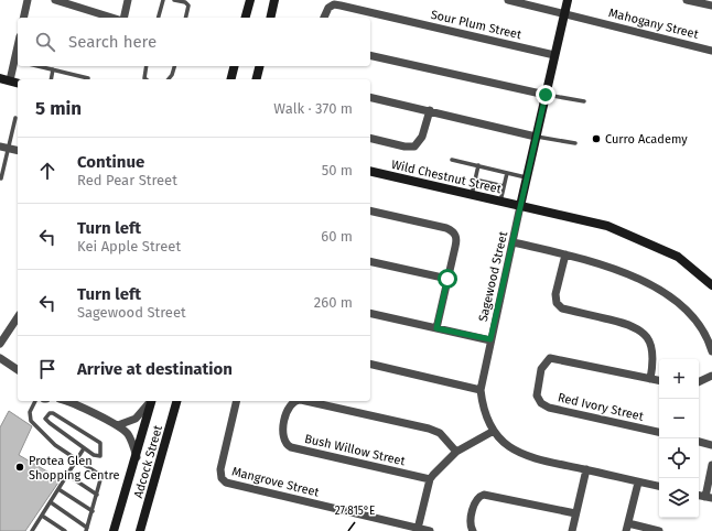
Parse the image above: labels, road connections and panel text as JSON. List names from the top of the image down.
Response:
{
  "streets": {
    "street": [
      "Mahogany Street",
      "Sour Plum Street",
      "Wild Chestnut Street",
      "Sagewood Street",
      "Red Ivory Street",
      "Bush Willow Street",
      "Adcock Street",
      "Mangrove Street"
    ]
  },
  "crossings": [
    ["Mahogany Street", "Sagewood Street"],
    ["Sour Plum Street", "Sagewood Street"],
    ["Wild Chestnut Street", "Sagewood Street"]
  ],
  "places": ["Curro Academy", "Protea Glen Shopping Centre"],
  "page": {
    "search": "Search here",
    "heading": ["5 min", "Walk · 370 m"],
    "list": [
      ["Continue", "Red Pear Street", "50 m"],
      ["Turn left", "Kei Apple Street", "60 m"],
      ["Turn left", "Sagewood Street", "260 m"],
      "Arrive at destination"
    ],
    "map_buttons": ["+", "−"]
  },
  "coordinates": ["27.815°E"]
}
